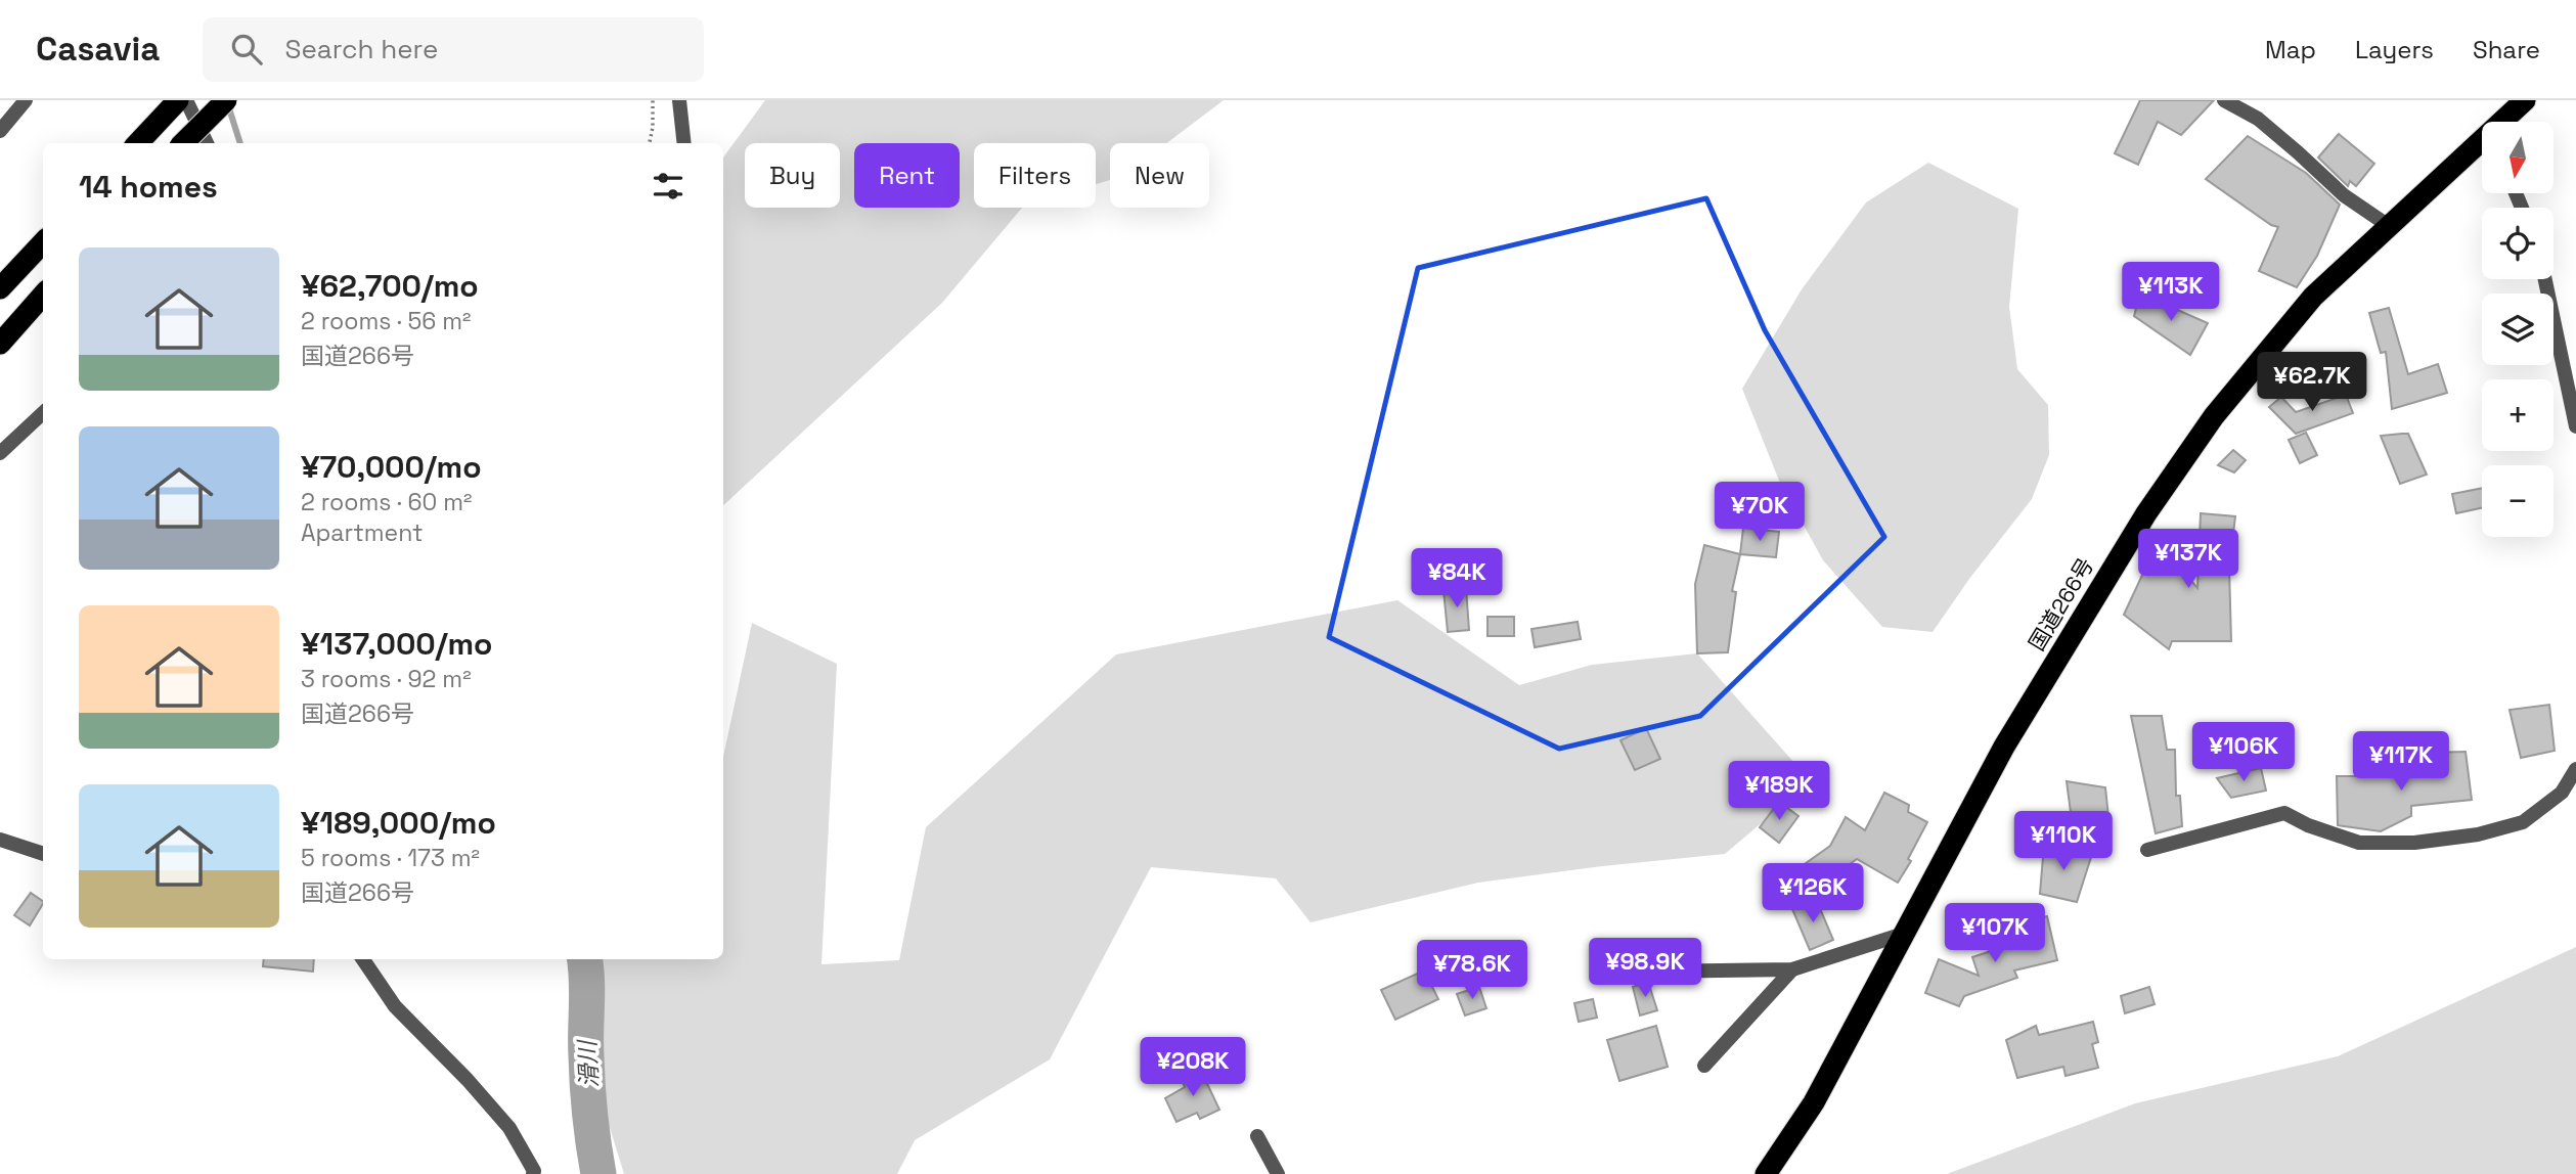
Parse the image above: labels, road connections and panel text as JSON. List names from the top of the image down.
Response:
{
  "streets": {
    "highway": ["国道266号"]
  },
  "water": ["滑川"],
  "north": "bottom",
  "page": {
    "header": "Casavia",
    "search": "Search here",
    "nav": ["Map", "Layers", "Share"],
    "map_buttons": ["+", "−"],
    "chip": [
      "Buy",
      "Rent",
      "Filters",
      "New"
    ],
    "heading": "14 homes",
    "list": [
      {
        "name": "¥62,700/mo",
        "note": "2 rooms · 56 m² · 国道266号"
      },
      {
        "name": "¥70,000/mo",
        "note": "2 rooms · 60 m² · Apartment"
      },
      {
        "name": "¥137,000/mo",
        "note": "3 rooms · 92 m² · 国道266号"
      },
      {
        "name": "¥189,000/mo",
        "note": "5 rooms · 173 m² · 国道266号"
      }
    ],
    "price": [
      "¥113K",
      "¥62.7K",
      "¥70K",
      "¥137K",
      "¥84K",
      "¥106K",
      "¥117K",
      "¥189K",
      "¥110K",
      "¥126K",
      "¥107K",
      "¥98.9K",
      "¥78.6K",
      "¥208K"
    ]
  }
}
